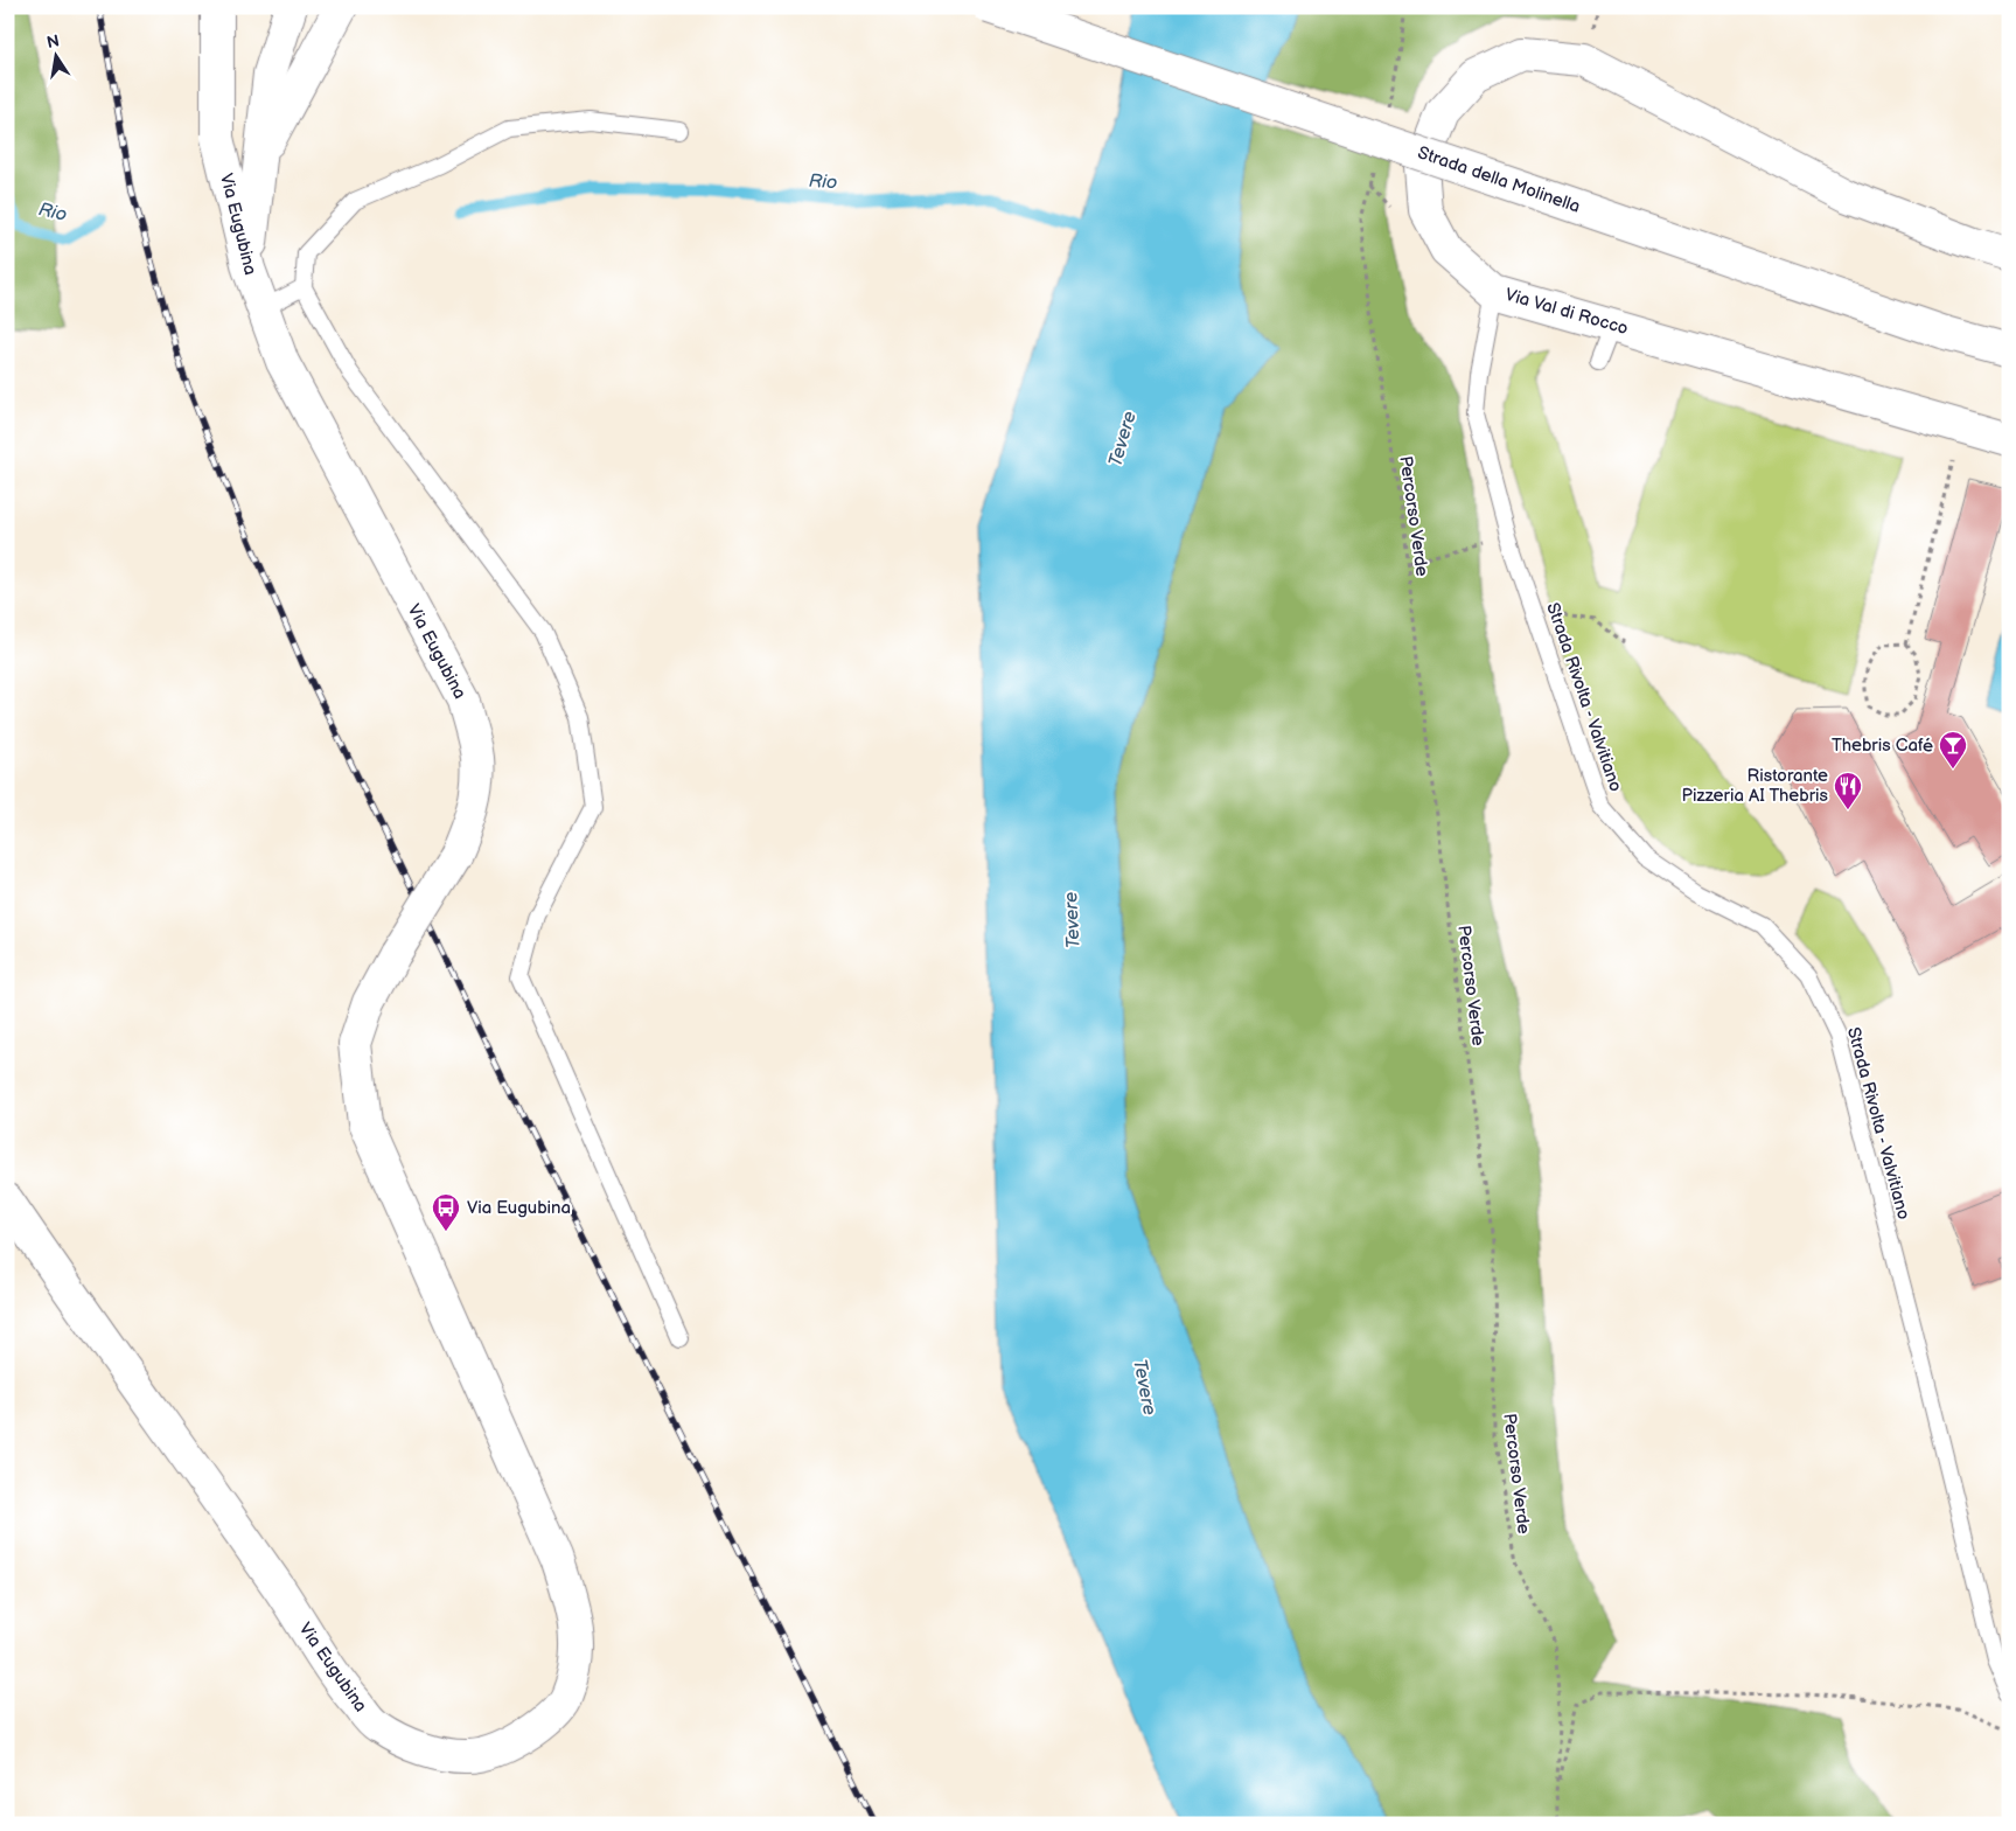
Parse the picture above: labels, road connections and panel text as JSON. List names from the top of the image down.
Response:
{
  "streets": {
    "street": ["Strada della Molinella", "Via Eugubina", "Via Val di Rocco"],
    "lane": ["Strada Rivolta - Valvitiano"],
    "path": ["Percorso Verde"]
  },
  "crossings": [
    ["Via Val di Rocco", "Strada Rivolta - Valvitiano"]
  ],
  "water": ["Rio", "Tevere"],
  "places": {
    "bar": ["Thebris Café"],
    "restaurant": ["Ristorante Pizzeria AI Thebris"],
    "bus stop": ["Via Eugubina"]
  },
  "north": "top"
}
